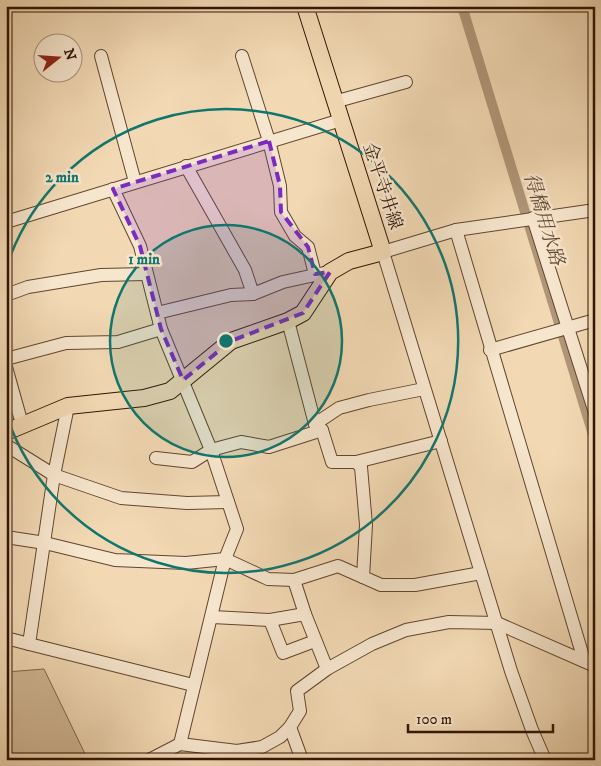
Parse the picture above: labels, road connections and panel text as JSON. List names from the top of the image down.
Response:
{
  "streets": {
    "main road": ["金平寺井線"]
  },
  "water": ["得橋用水路"],
  "scale_bar": "100 m",
  "north": "right",
  "rings": ["2 min", "1 min"]
}
